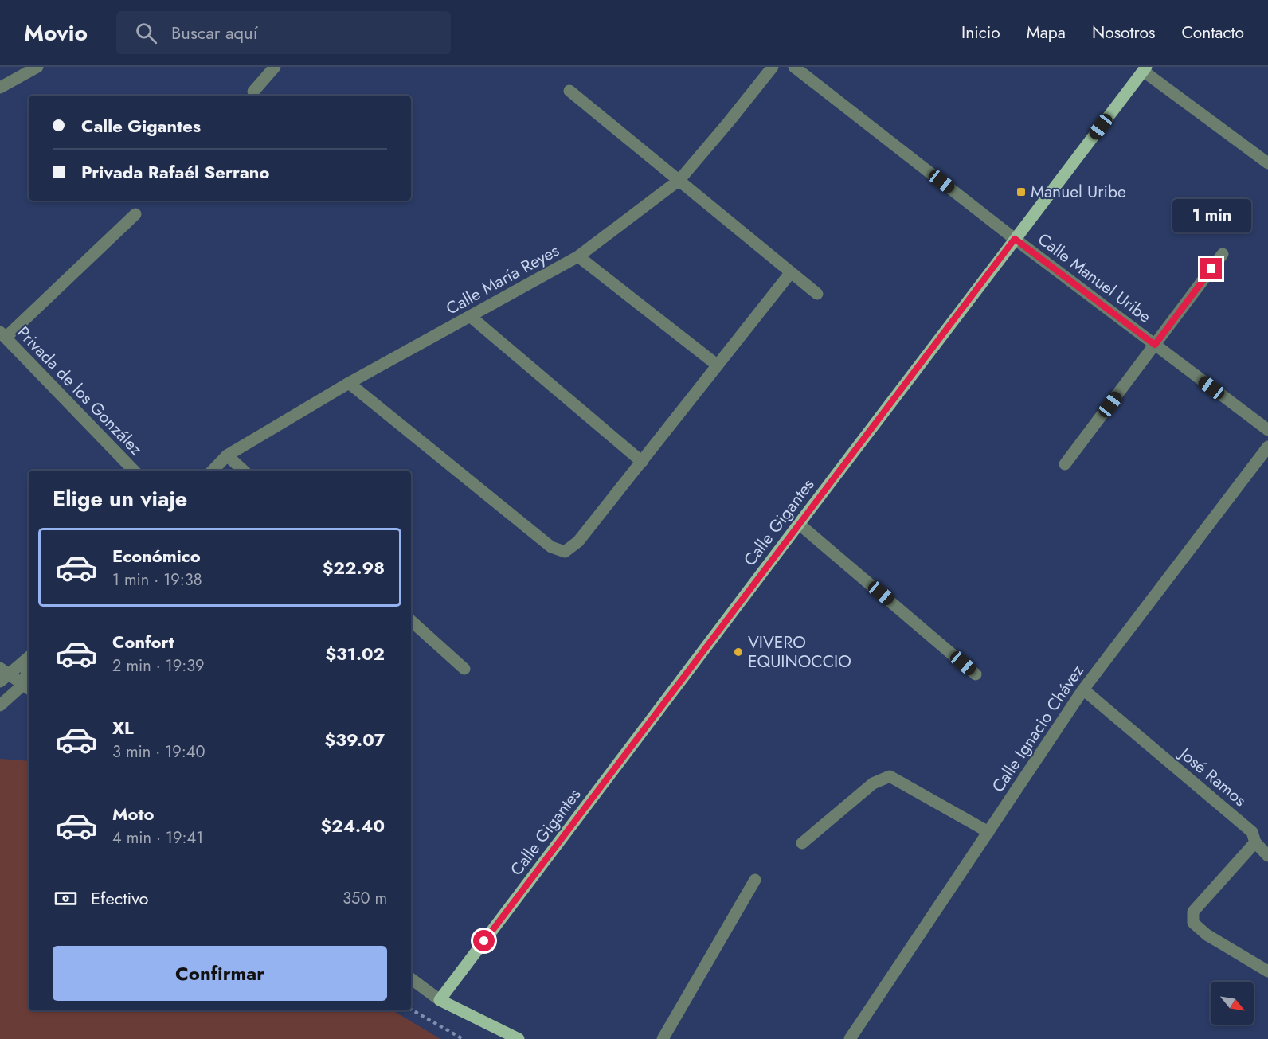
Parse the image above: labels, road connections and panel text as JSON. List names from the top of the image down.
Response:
{
  "streets": {
    "main road": ["Calle Gigantes"],
    "street": [
      "Calle Manuel Uribe",
      "Calle María Reyes",
      "Privada de los González",
      "Calle Ignacio Chávez",
      "José Ramos"
    ]
  },
  "crossings": [
    ["Calle Manuel Uribe", "Calle Gigantes"],
    ["Calle Ignacio Chávez", "José Ramos"]
  ],
  "places": {
    "transit": ["Manuel Uribe"],
    "other": ["VIVERO EQUINOCCIO"]
  },
  "north": "bottom right",
  "page": {
    "header": "Movio",
    "search": "Buscar aquí",
    "nav": [
      "Inicio",
      "Mapa",
      "Nosotros",
      "Contacto"
    ],
    "banner": ["Calle Gigantes", "Privada Rafaél Serrano"],
    "bubble": "1 min",
    "heading": "Elige un viaje",
    "list": [
      {
        "name": "Económico",
        "note": "1 min · 19:38",
        "value": "$22.98"
      },
      {
        "name": "Confort",
        "note": "2 min · 19:39",
        "value": "$31.02"
      },
      {
        "name": "XL",
        "note": "3 min · 19:40",
        "value": "$39.07"
      },
      {
        "name": "Moto",
        "note": "4 min · 19:41",
        "value": "$24.40"
      }
    ],
    "pay": ["Efectivo", "350 m"],
    "buttons": "Confirmar"
  }
}
